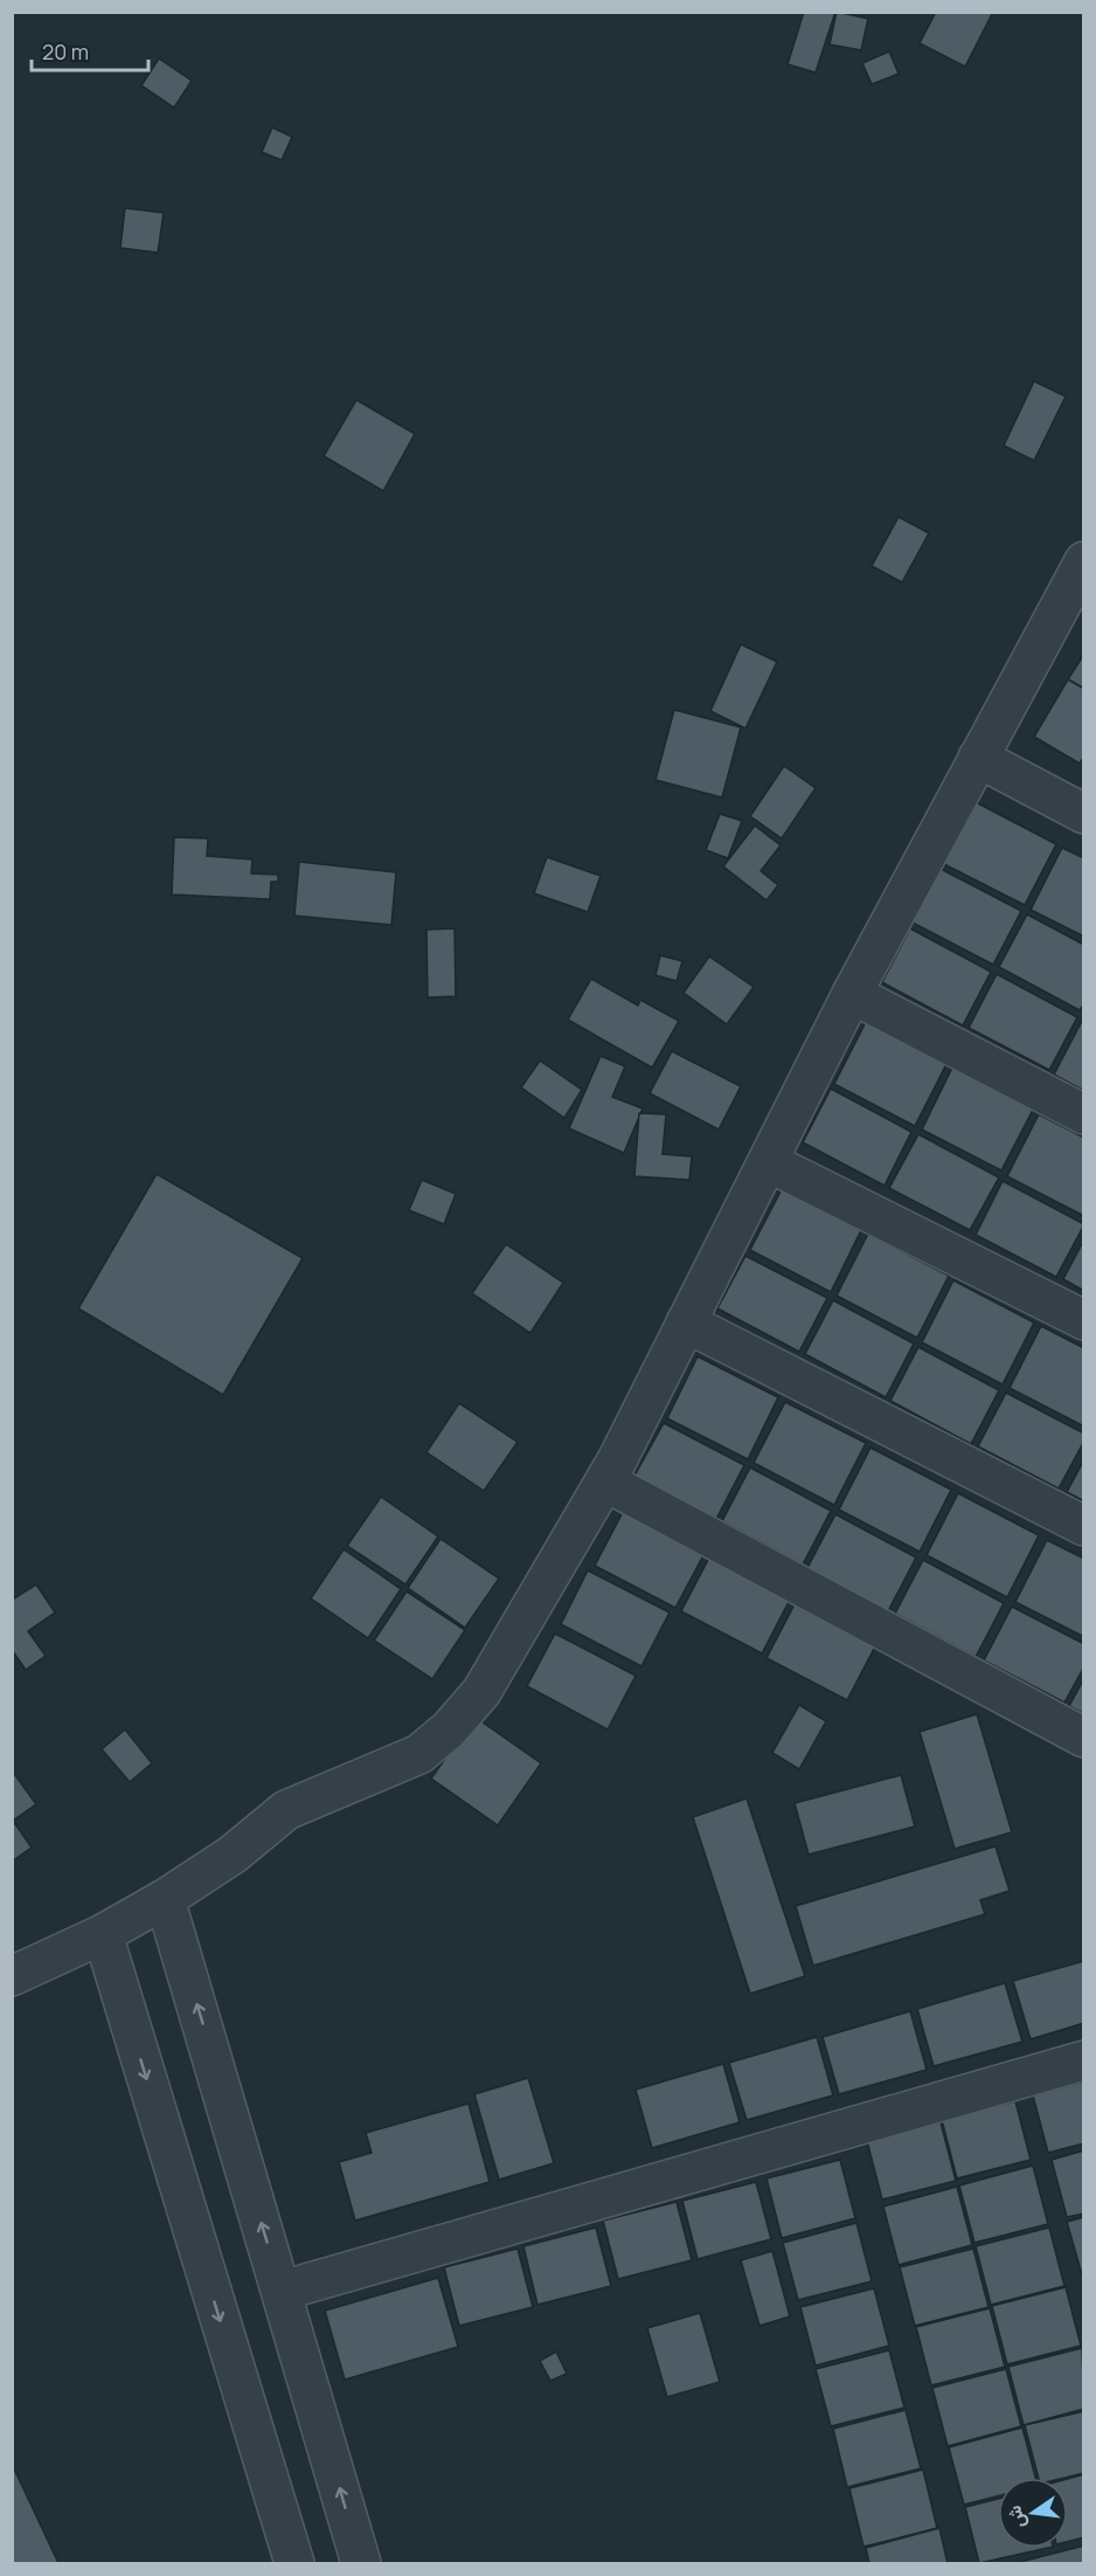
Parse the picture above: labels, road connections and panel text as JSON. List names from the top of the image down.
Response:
{
  "scale_bar": "20 m",
  "north": "left"
}
